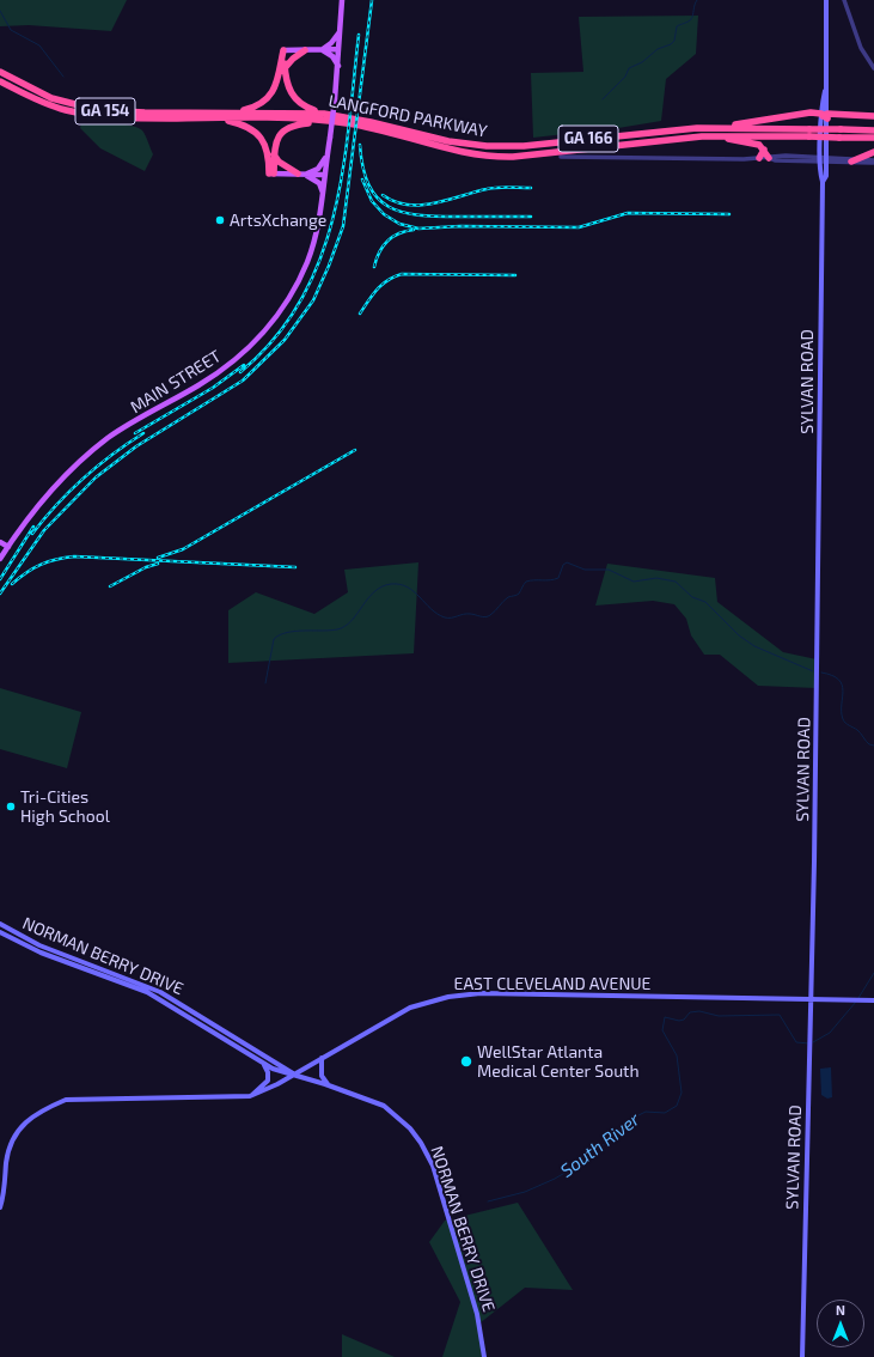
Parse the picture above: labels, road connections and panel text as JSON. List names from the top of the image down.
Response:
{
  "streets": {
    "highway": ["GA 154", "LANGFORD PARKWAY", "GA 166"],
    "main road": [
      "MAIN STREET",
      "SYLVAN ROAD",
      "NORMAN BERRY DRIVE",
      "EAST CLEVELAND AVENUE"
    ]
  },
  "crossings": [
    ["GA 154", "LANGFORD PARKWAY"],
    ["SYLVAN ROAD", "EAST CLEVELAND AVENUE"],
    ["NORMAN BERRY DRIVE", "EAST CLEVELAND AVENUE"]
  ],
  "water": ["South River"],
  "places": ["ArtsXchange", "Tri-Cities High School", "WellStar Atlanta Medical Center South"],
  "north": "top"
}
